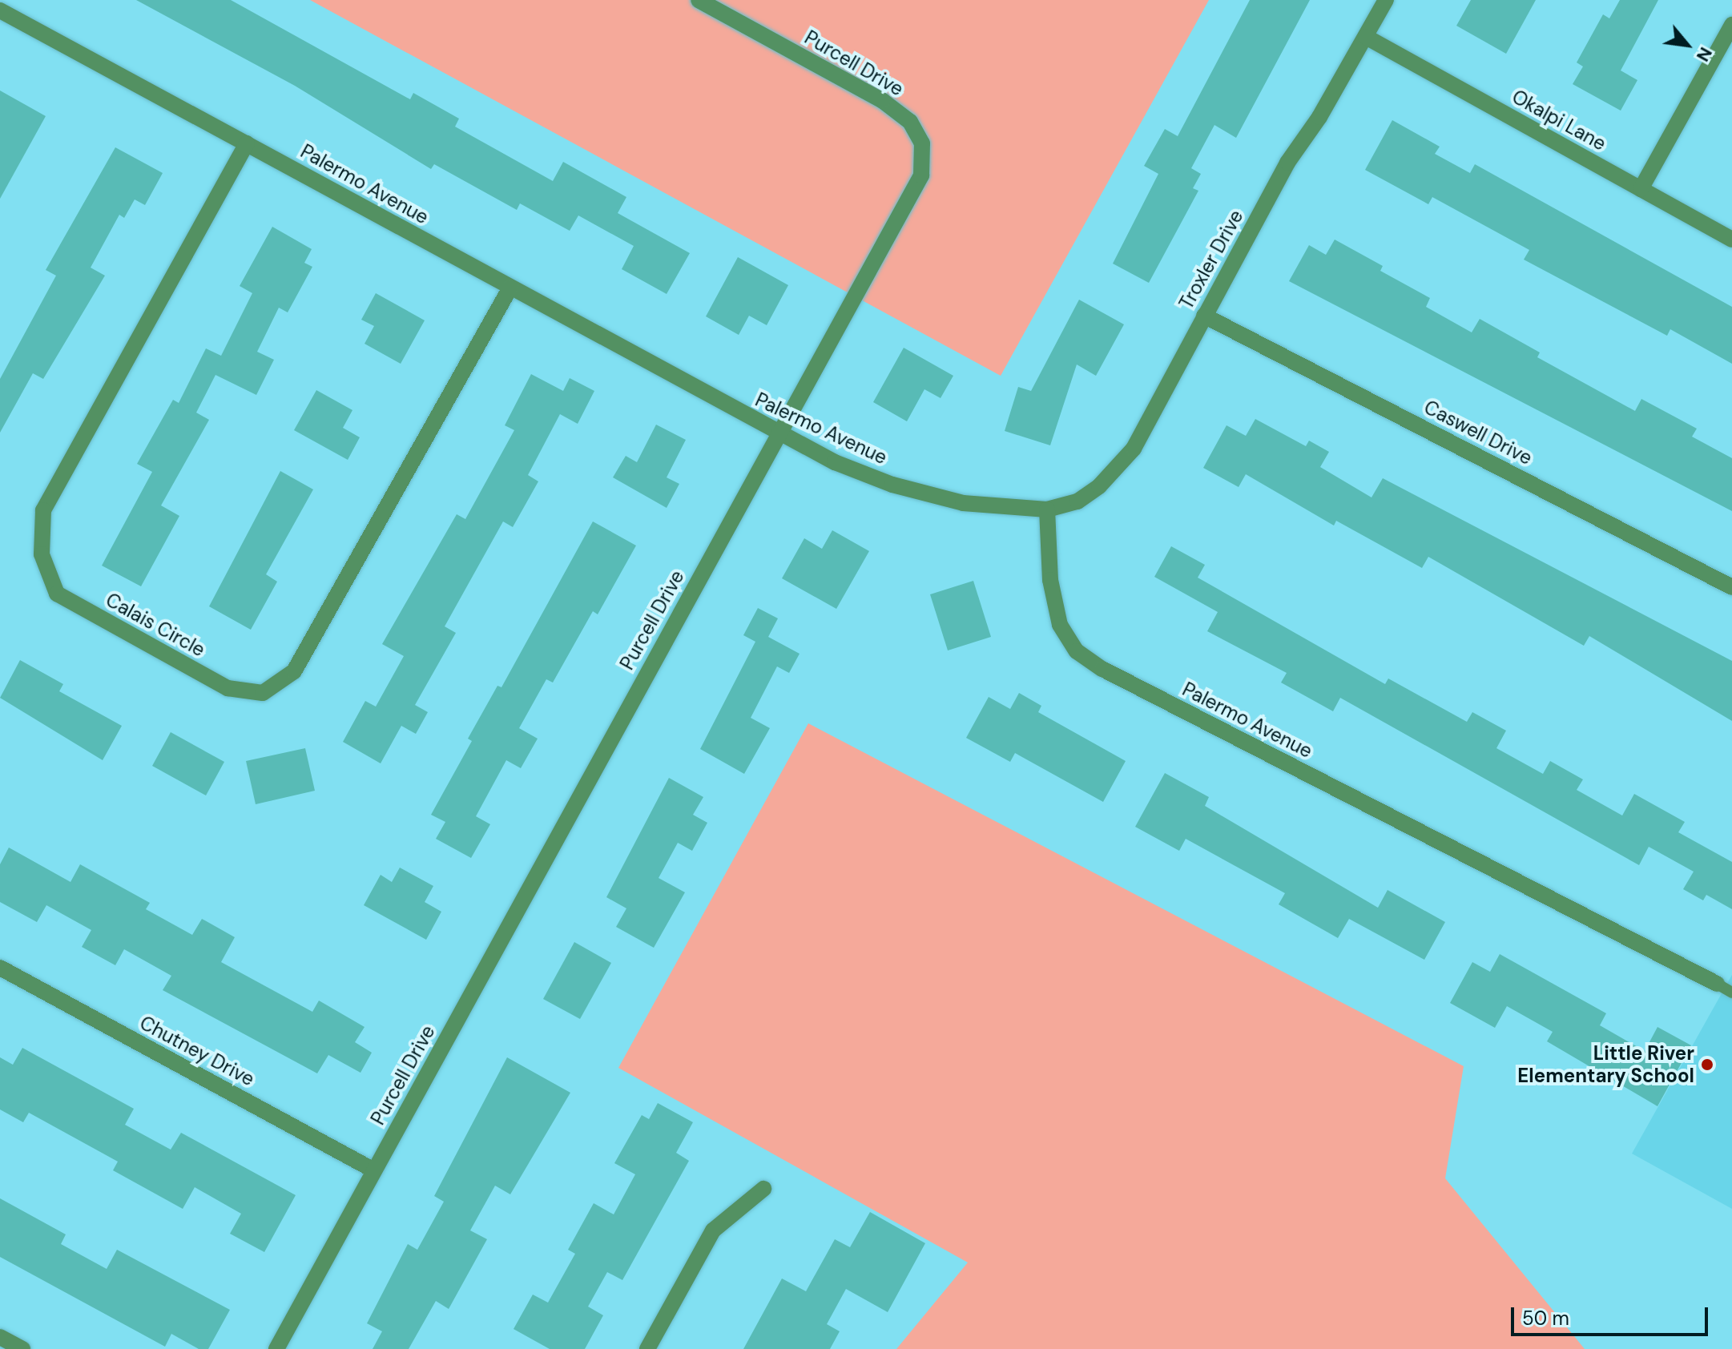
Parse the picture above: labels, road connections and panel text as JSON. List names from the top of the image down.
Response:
{
  "streets": {
    "street": [
      "Purcell Drive",
      "Okalpi Lane",
      "Palermo Avenue",
      "Troxler Drive",
      "Caswell Drive",
      "Calais Circle",
      "Chutney Drive"
    ]
  },
  "crossings": [
    ["Purcell Drive", "Palermo Avenue"],
    ["Purcell Drive", "Chutney Drive"],
    ["Okalpi Lane", "Troxler Drive"],
    ["Palermo Avenue", "Troxler Drive"],
    ["Palermo Avenue", "Calais Circle"],
    ["Troxler Drive", "Caswell Drive"]
  ],
  "places": ["Little River Elementary School"],
  "scale_bar": "50 m",
  "north": "bottom right"
}
